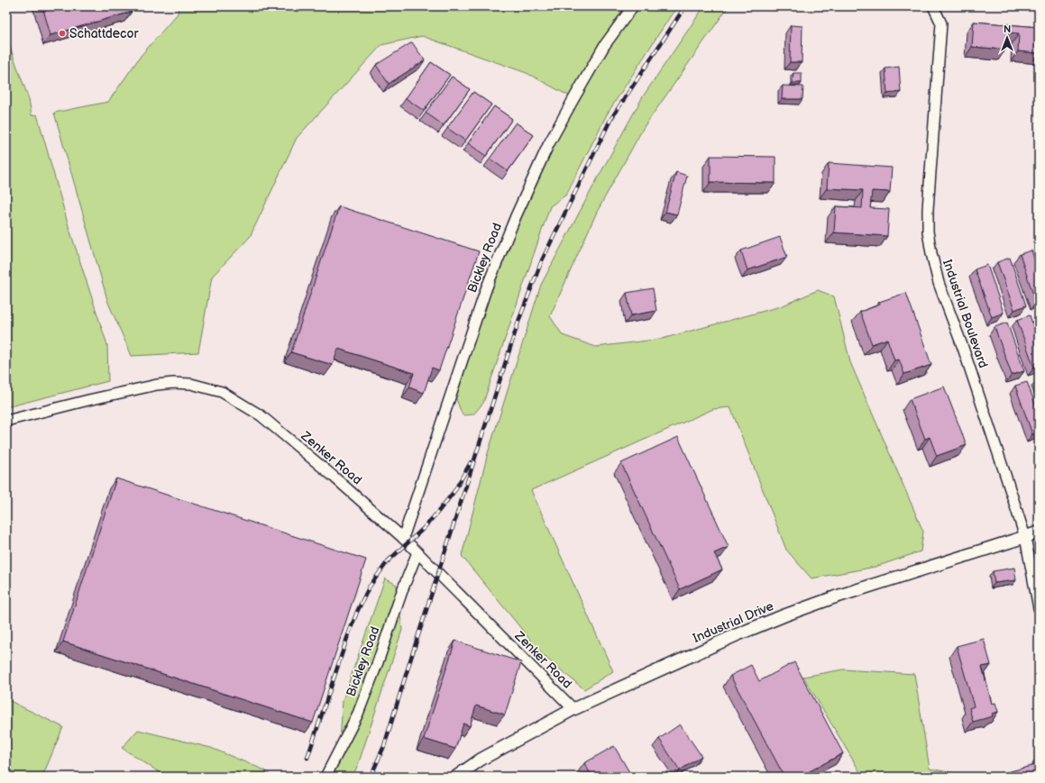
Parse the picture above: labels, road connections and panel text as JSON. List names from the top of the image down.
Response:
{
  "streets": {
    "street": [
      "Bickley Road",
      "Industrial Boulevard",
      "Zenker Road",
      "Industrial Drive"
    ]
  },
  "crossings": [
    ["Bickley Road", "Zenker Road"],
    ["Industrial Boulevard", "Industrial Drive"],
    ["Zenker Road", "Industrial Drive"]
  ],
  "places": ["Schattdecor"],
  "north": "top"
}
